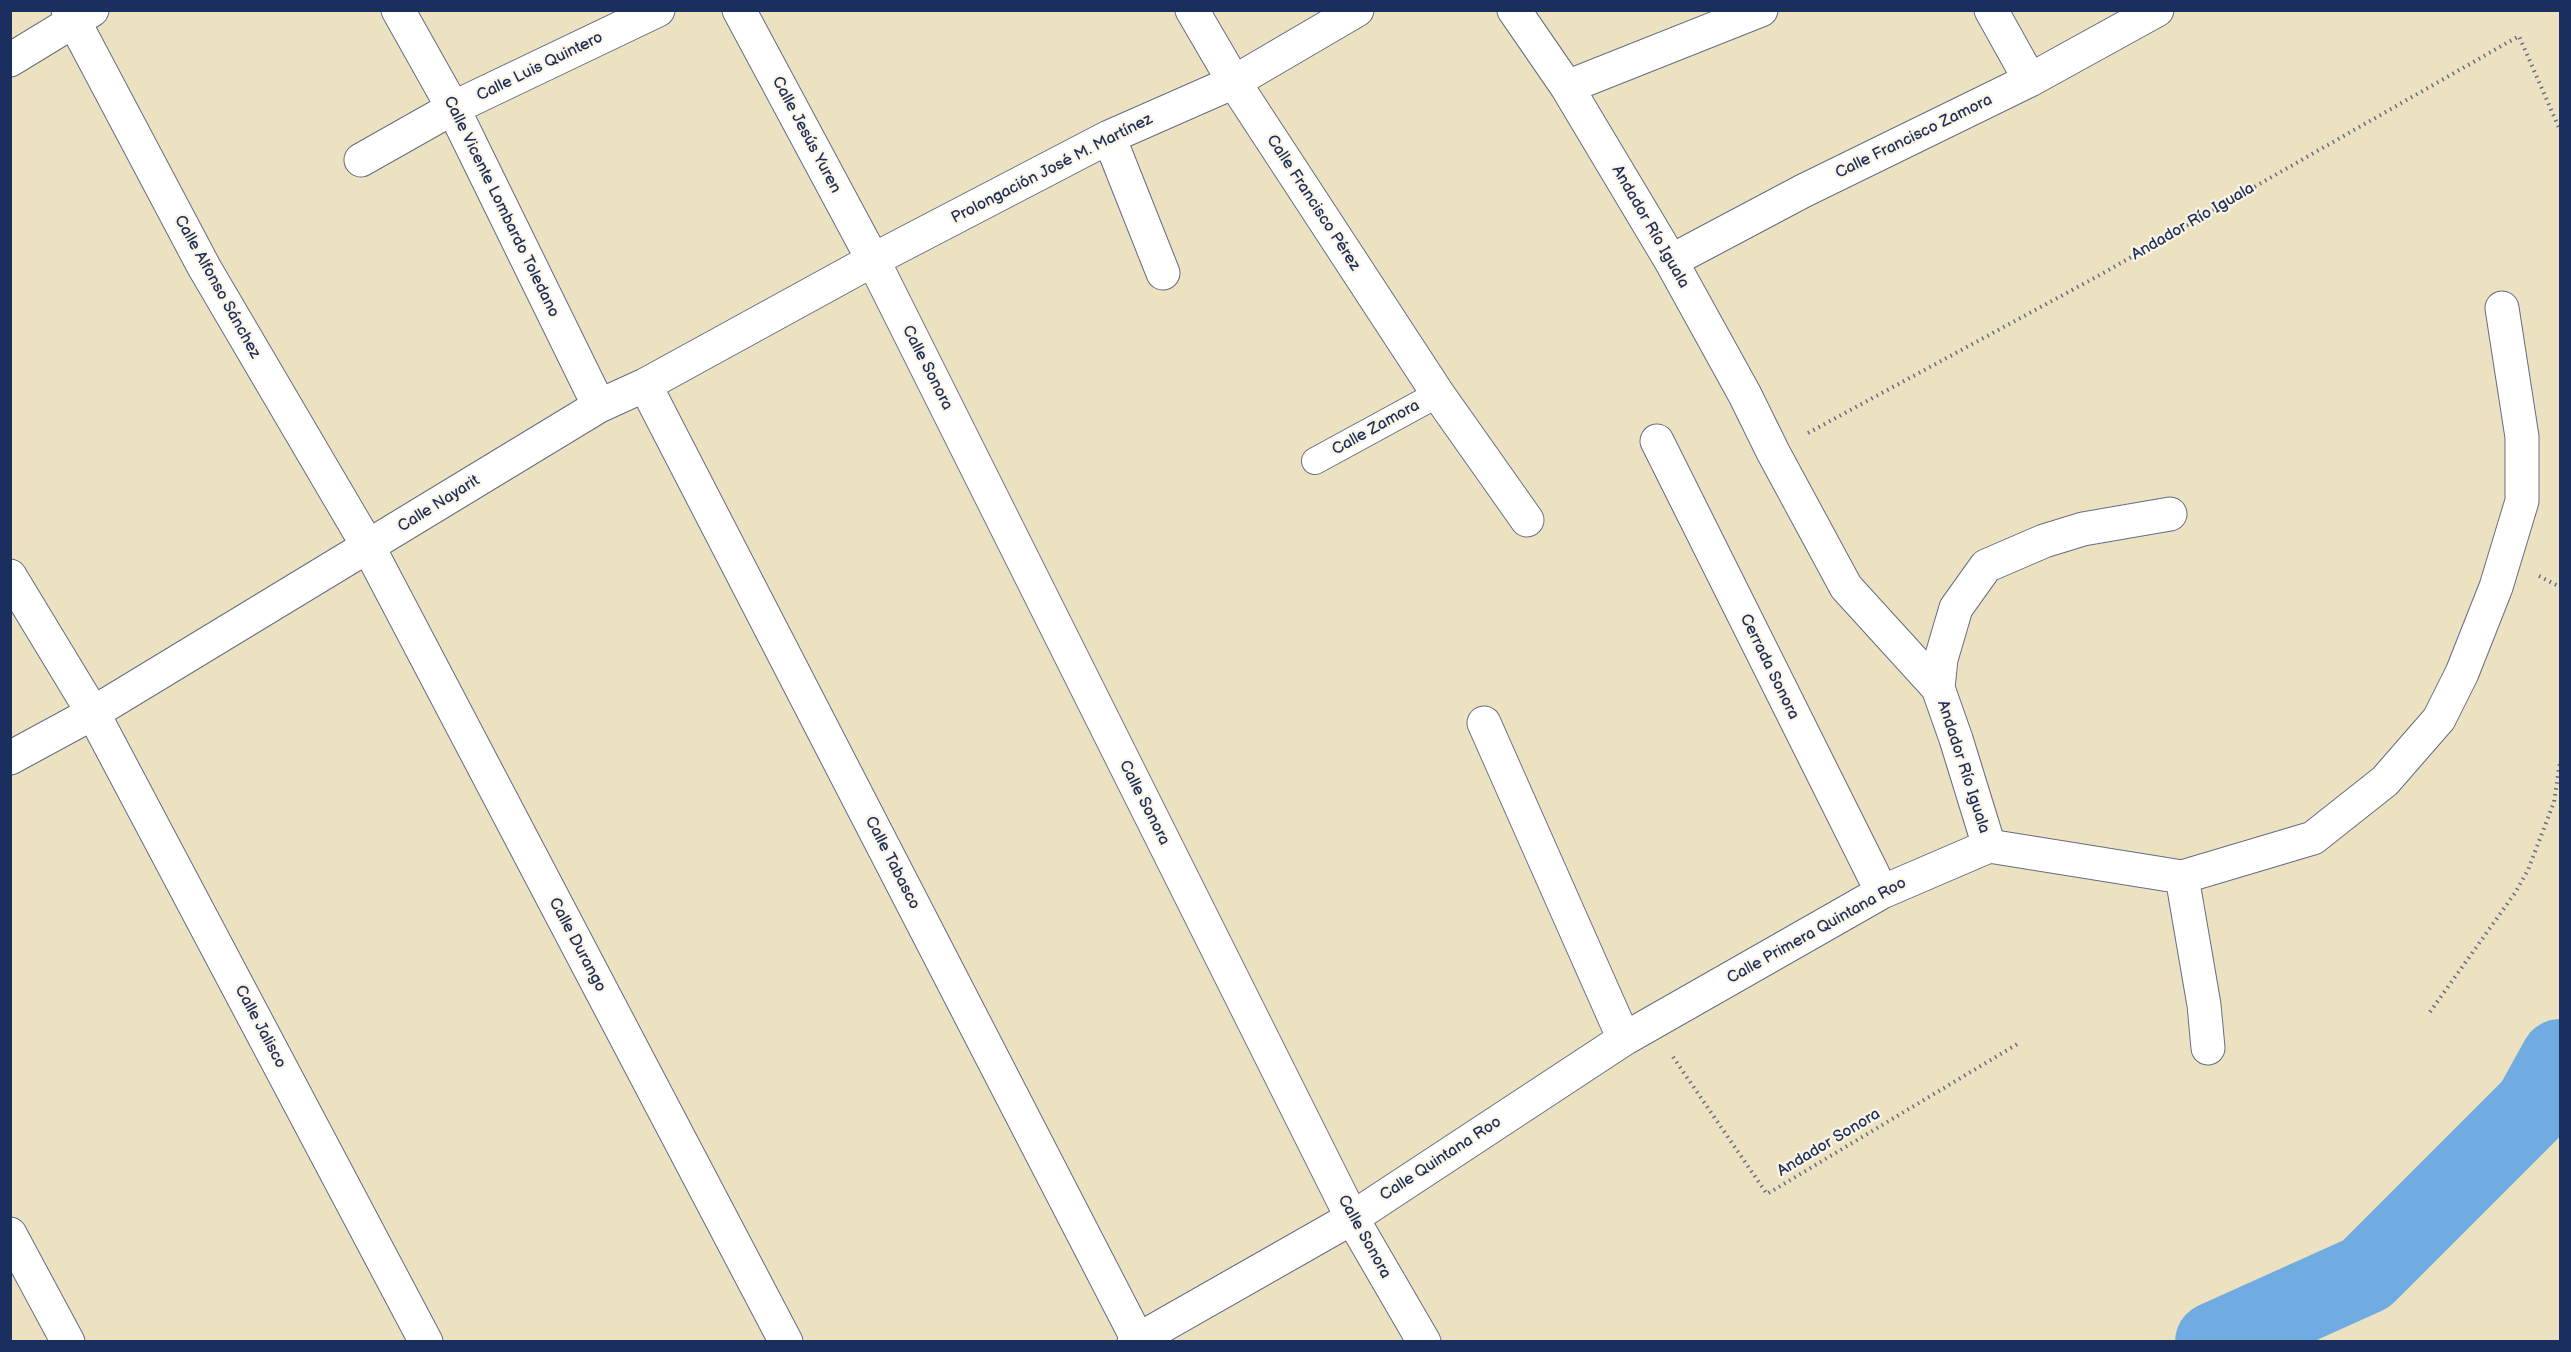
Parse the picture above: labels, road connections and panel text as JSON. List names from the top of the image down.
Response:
{
  "streets": {
    "street": [
      "Calle Luis Quintero",
      "Calle Jesús Yuren",
      "Calle Francisco Zamora",
      "Prolongación José M. Martínez",
      "Calle Francisco Pérez",
      "Calle Vicente Lombardo Toledano",
      "Andador Río Iguala",
      "Calle Alfonso Sánchez",
      "Calle Sonora",
      "Calle Nayarit",
      "Cerrada Sonora",
      "Calle Tabasco",
      "Calle Primera Quintana Roo",
      "Calle Durango",
      "Calle Jalisco",
      "Calle Quintana Roo"
    ],
    "lane": ["Calle Zamora"],
    "path": ["Andador Sonora"]
  },
  "crossings": [
    ["Calle Luis Quintero", "Calle Vicente Lombardo Toledano"],
    ["Calle Jesús Yuren", "Prolongación José M. Martínez"],
    ["Calle Jesús Yuren", "Calle Sonora"],
    ["Calle Jesús Yuren", "Calle Nayarit"],
    ["Calle Francisco Zamora", "Andador Río Iguala"],
    ["Prolongación José M. Martínez", "Calle Francisco Pérez"],
    ["Prolongación José M. Martínez", "Calle Sonora"],
    ["Prolongación José M. Martínez", "Calle Nayarit"],
    ["Calle Francisco Pérez", "Calle Zamora"],
    ["Calle Vicente Lombardo Toledano", "Calle Nayarit"],
    ["Andador Río Iguala", "Calle Primera Quintana Roo"],
    ["Calle Alfonso Sánchez", "Calle Nayarit"],
    ["Calle Alfonso Sánchez", "Calle Durango"],
    ["Calle Sonora", "Calle Nayarit"],
    ["Calle Sonora", "Calle Quintana Roo"],
    ["Calle Nayarit", "Calle Tabasco"],
    ["Calle Nayarit", "Calle Durango"],
    ["Calle Nayarit", "Calle Jalisco"],
    ["Cerrada Sonora", "Calle Primera Quintana Roo"],
    ["Calle Tabasco", "Calle Quintana Roo"],
    ["Calle Primera Quintana Roo", "Andador Sonora"],
    ["Calle Primera Quintana Roo", "Calle Quintana Roo"],
    ["Andador Sonora", "Calle Quintana Roo"]
  ]
}
